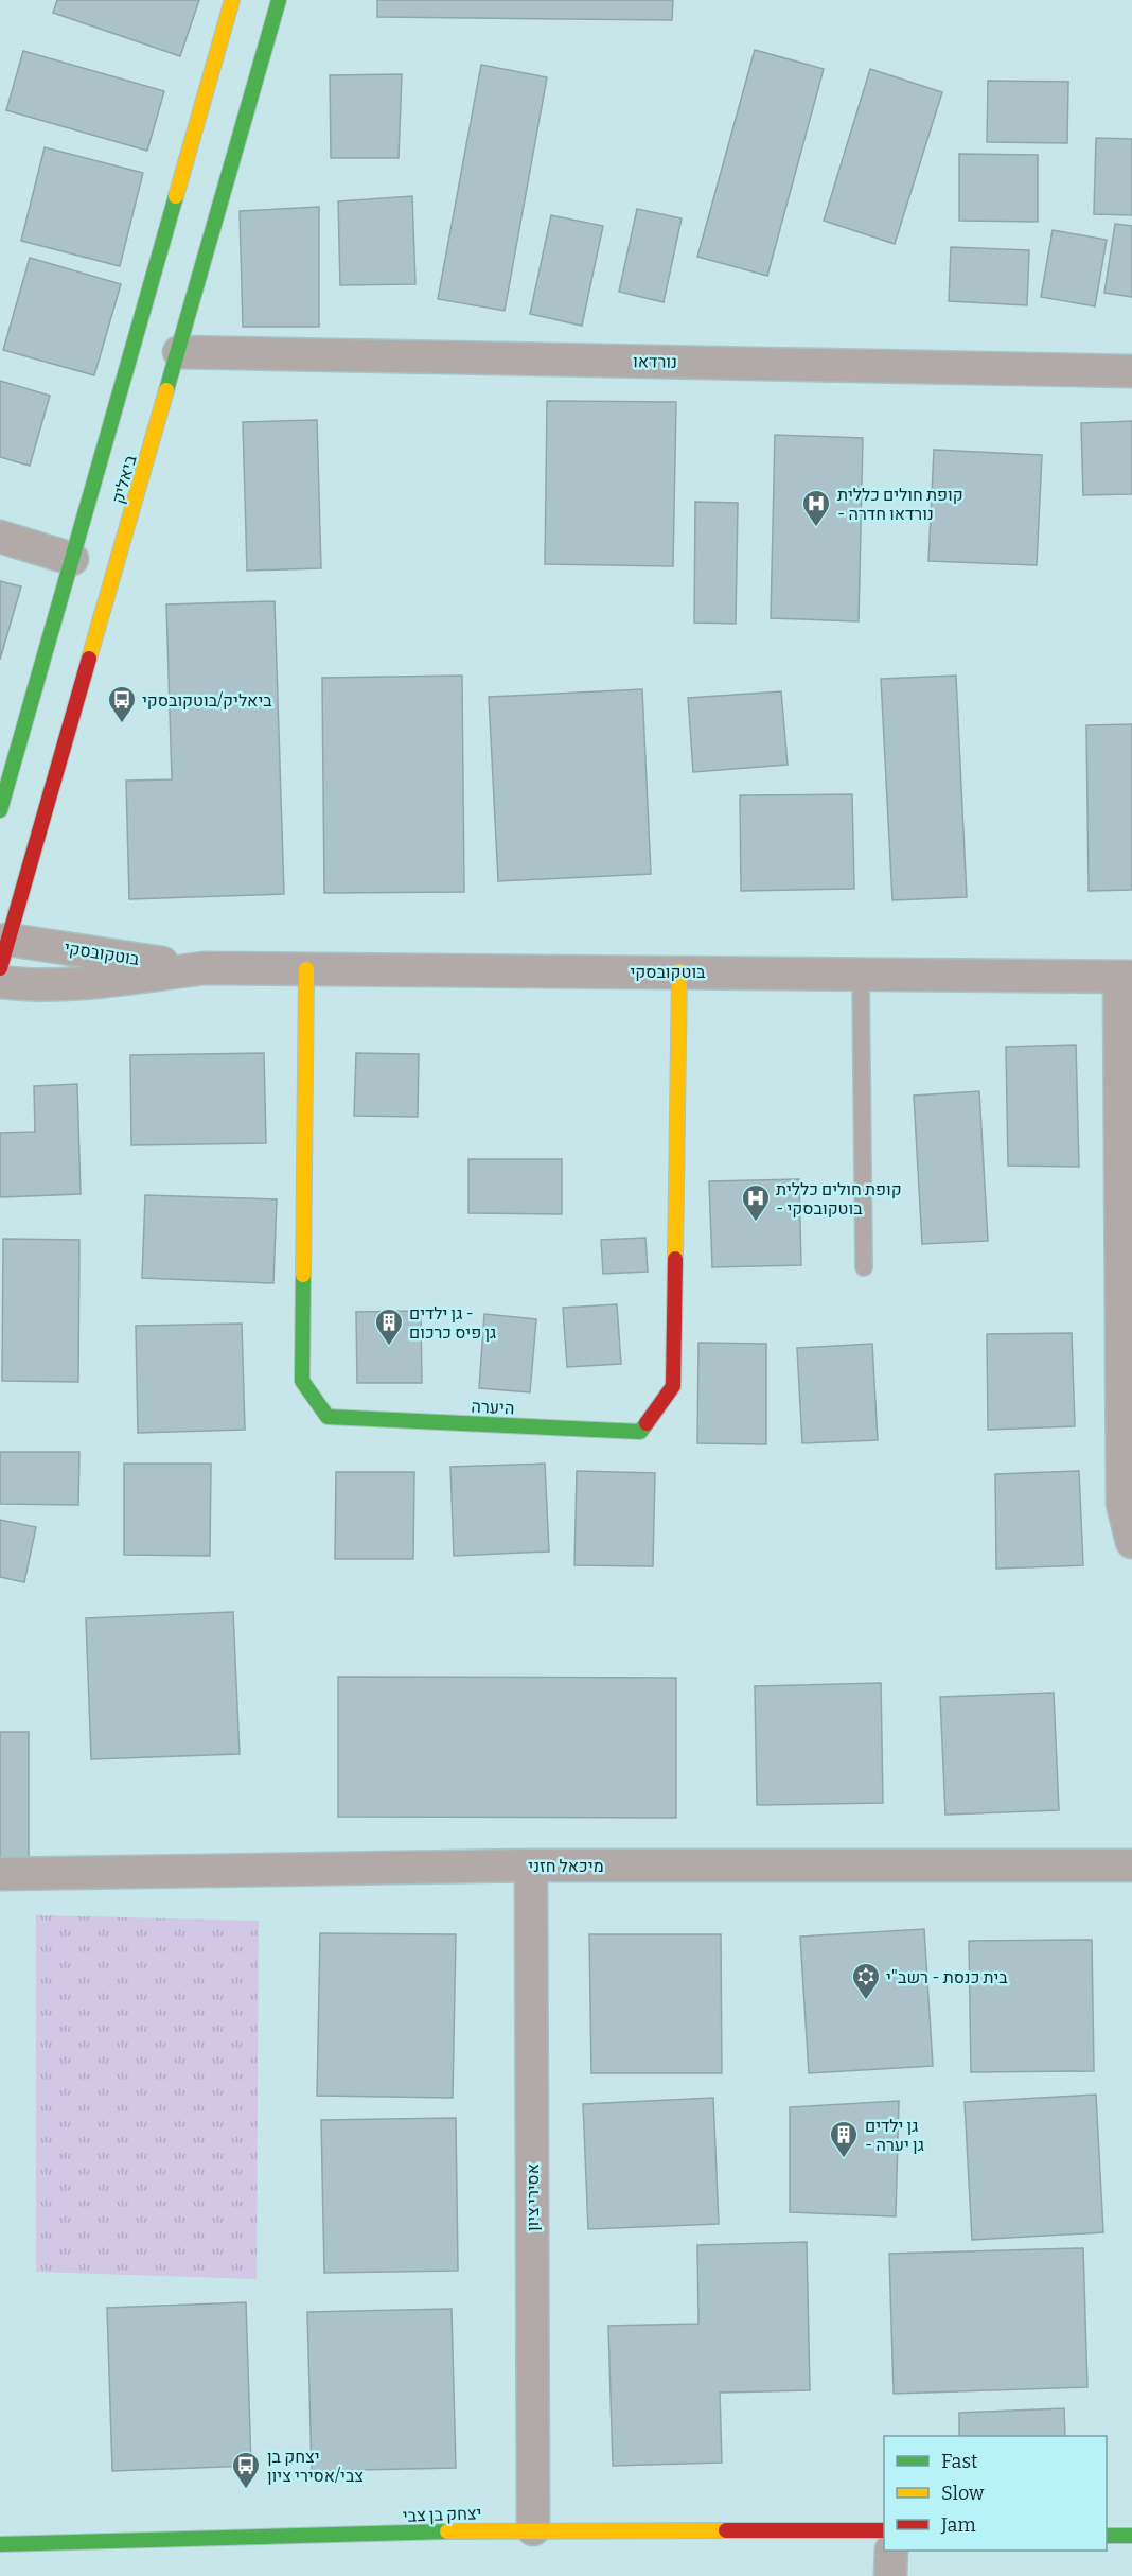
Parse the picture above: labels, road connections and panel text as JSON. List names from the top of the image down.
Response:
{
  "streets": {
    "street": [
      "נורדאו",
      "ביאליק",
      "בוטקובסקי",
      "היערה",
      "מיכאל חזני",
      "אסירי ציון",
      "יצחק בן צבי"
    ]
  },
  "crossings": [
    ["נורדאו", "ביאליק"],
    ["ביאליק", "בוטקובסקי"],
    ["בוטקובסקי", "היערה"],
    ["מיכאל חזני", "אסירי ציון"],
    ["אסירי ציון", "יצחק בן צבי"]
  ],
  "places": {
    "hospital": ["קופת חולים כללית - נורדאו חדרה", "קופת חולים כללית - בוטקובסקי"],
    "bus stop": ["ביאליק/בוטקובסקי", "יצחק בן צבי/אסירי ציון"],
    "building": ["גן ילדים - גן פיס כרכום", "גן ילדים - גן יערה"],
    "synagogue": ["בית כנסת - רשב\"י"]
  },
  "legend": ["Fast", "Slow", "Jam"]
}
